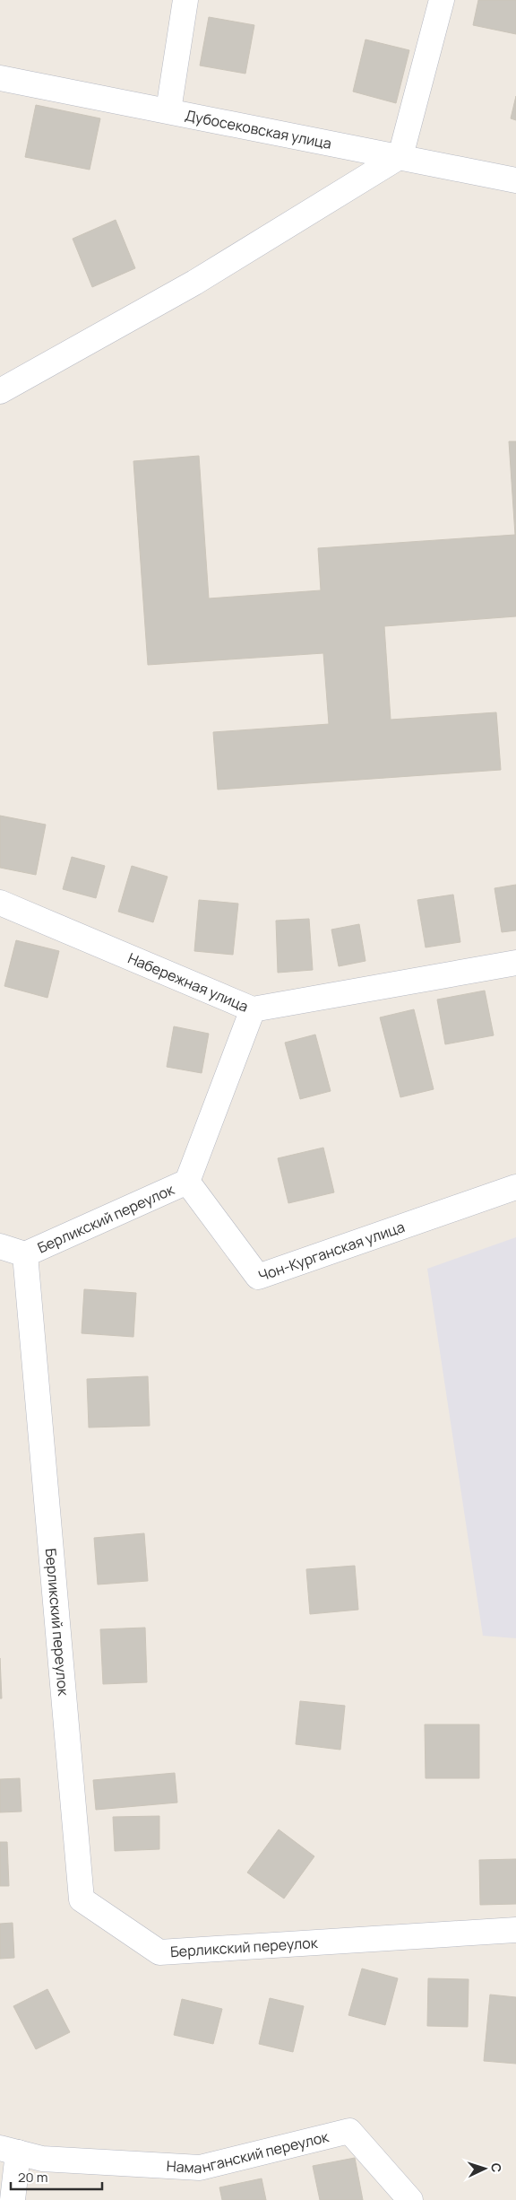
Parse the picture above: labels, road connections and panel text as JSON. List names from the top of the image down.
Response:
{
  "streets": {
    "street": [
      "Дубосековская улица",
      "Набережная улица",
      "Берликский переулок",
      "Чон-Курганская улица",
      "Наманганский переулок"
    ]
  },
  "crossings": [
    ["Набережная улица", "Берликский переулок"],
    ["Берликский переулок", "Чон-Курганская улица"]
  ],
  "scale_bar": "20 m",
  "north": "right"
}
